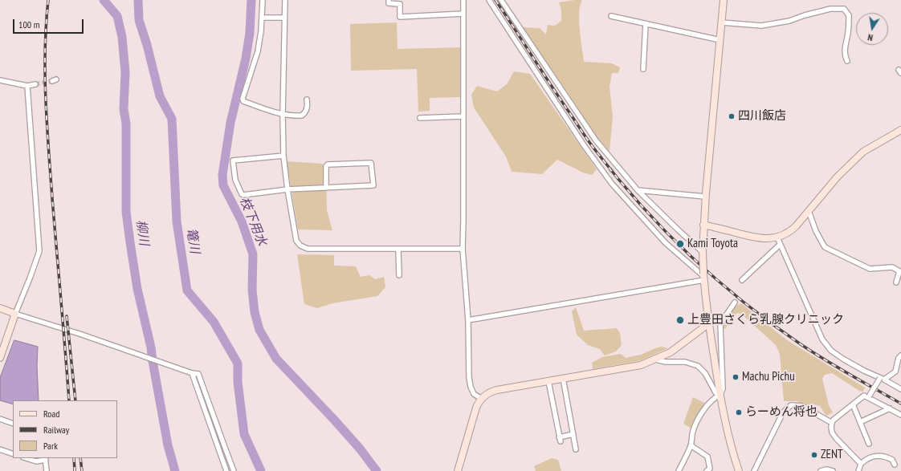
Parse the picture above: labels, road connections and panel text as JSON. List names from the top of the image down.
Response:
{
  "water": ["枝下用水", "柳川", "篭川"],
  "places": [
    "四川飯店",
    "Kami Toyota",
    "上豊田さくら乳腺クリニック",
    "Machu Pichu",
    "らーめん将也",
    "ZENT"
  ],
  "legend": ["Road", "Railway", "Park"],
  "scale_bar": "100 m",
  "north": "bottom"
}
